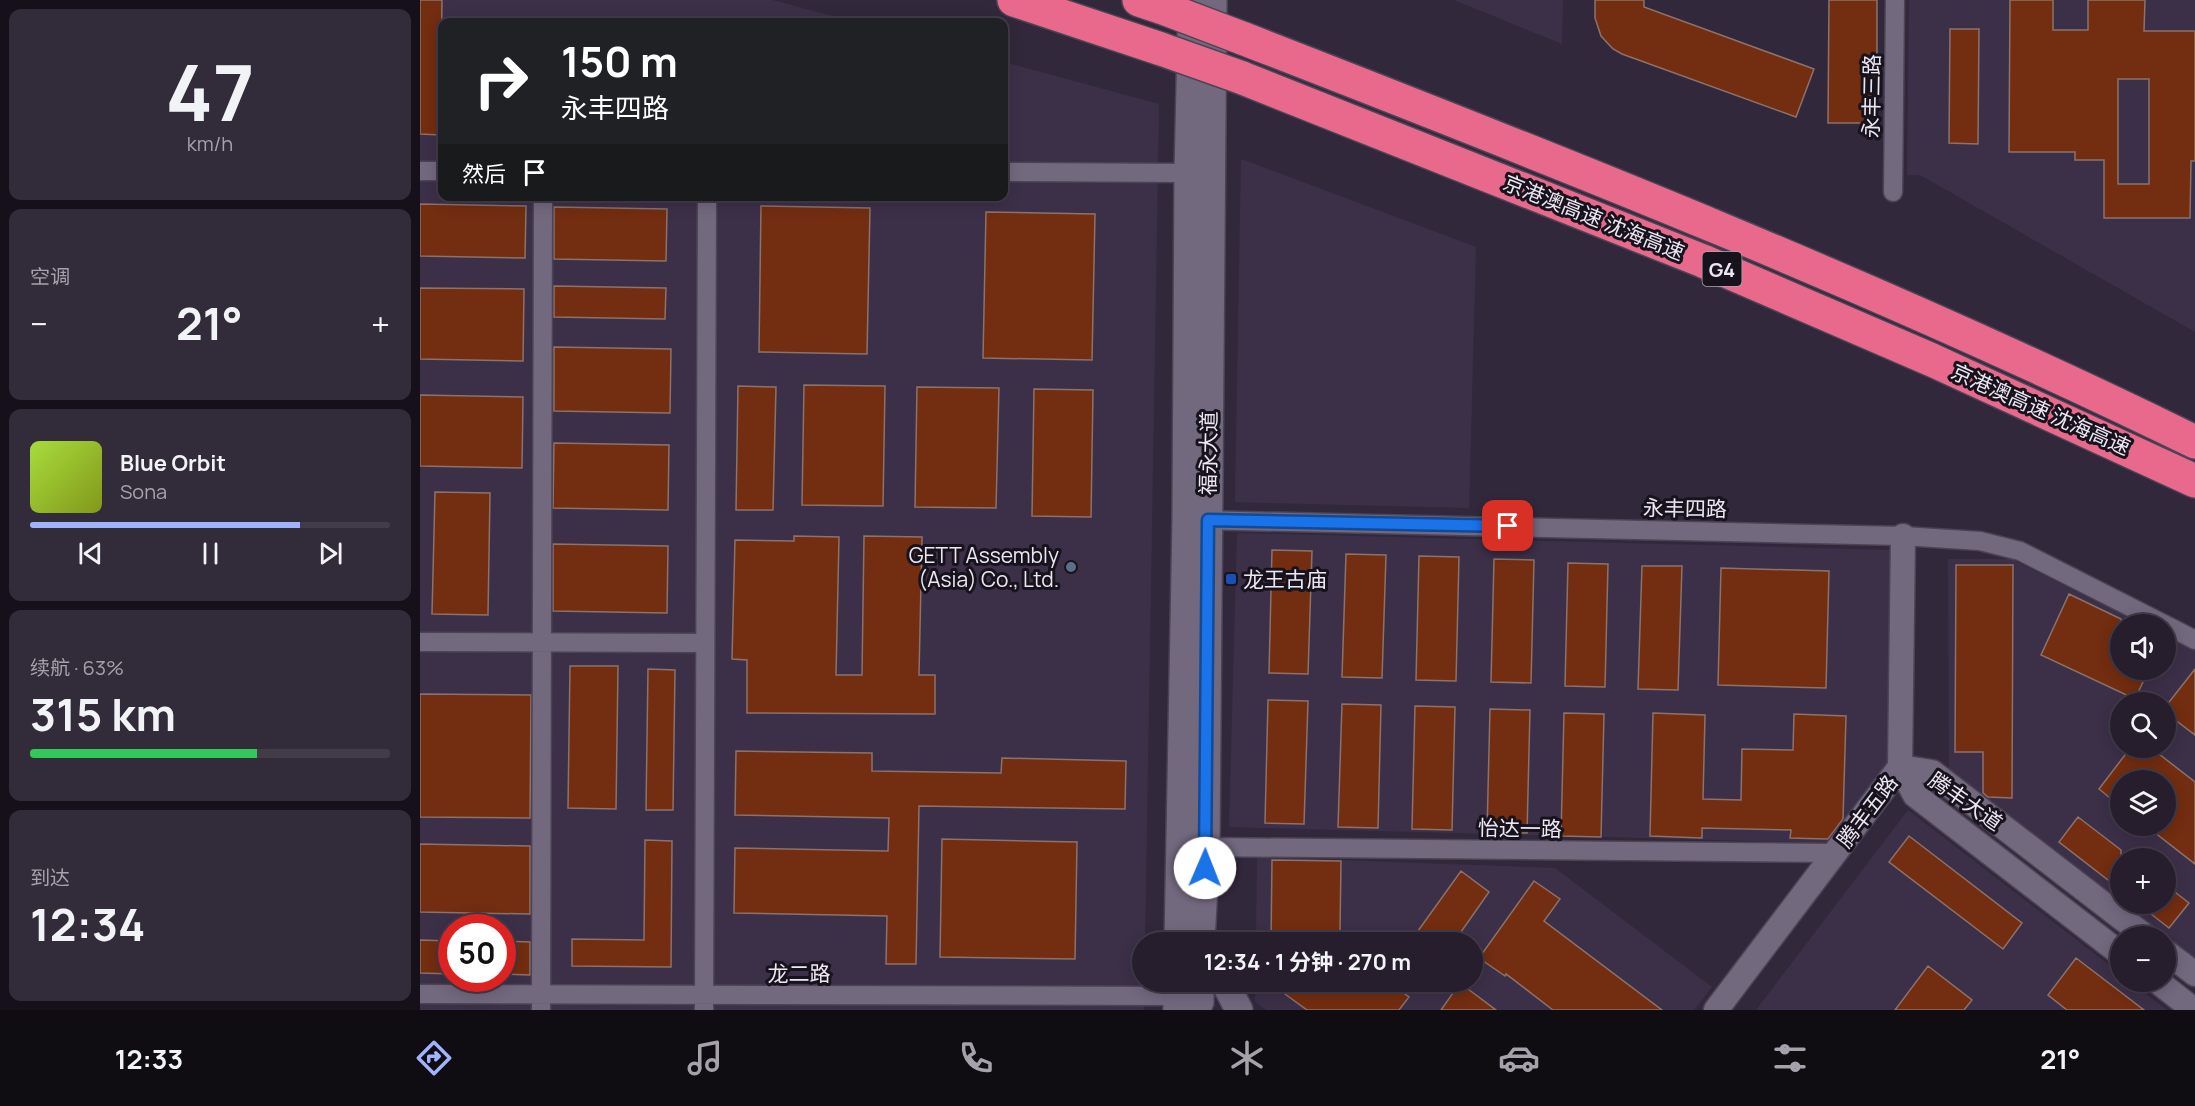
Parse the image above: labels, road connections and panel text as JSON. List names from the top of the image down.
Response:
{
  "streets": {
    "highway": ["京港澳高速 沈海高速", "G4"],
    "main road": ["福永大道"],
    "street": [
      "永丰三路",
      "永丰四路",
      "腾丰大道",
      "腾丰五路",
      "怡达一路",
      "龙二路"
    ]
  },
  "crossings": [
    ["京港澳高速 沈海高速", "福永大道"],
    ["福永大道", "永丰四路"],
    ["福永大道", "怡达一路"],
    ["永丰四路", "腾丰五路"],
    ["腾丰大道", "腾丰五路"],
    ["腾丰五路", "怡达一路"]
  ],
  "places": {
    "other": ["GETT Assembly (Asia) Co., Ltd."],
    "transit": ["龙王古庙"]
  },
  "page": {
    "tile": [
      ["47", "km/h"],
      "空调",
      ["续航 · 63%", "315 km"],
      ["到达", "12:34"]
    ],
    "turn": ["150 m", "永丰四路"],
    "then": "然后",
    "heat": ["−", "21°", "+"],
    "song": ["Blue Orbit", "Sona"],
    "map_buttons": ["+", "−"],
    "limit": "50",
    "trip": "12:34 · 1 分钟 · 270 m",
    "tabs": ["12:33", "21°"]
  }
}
